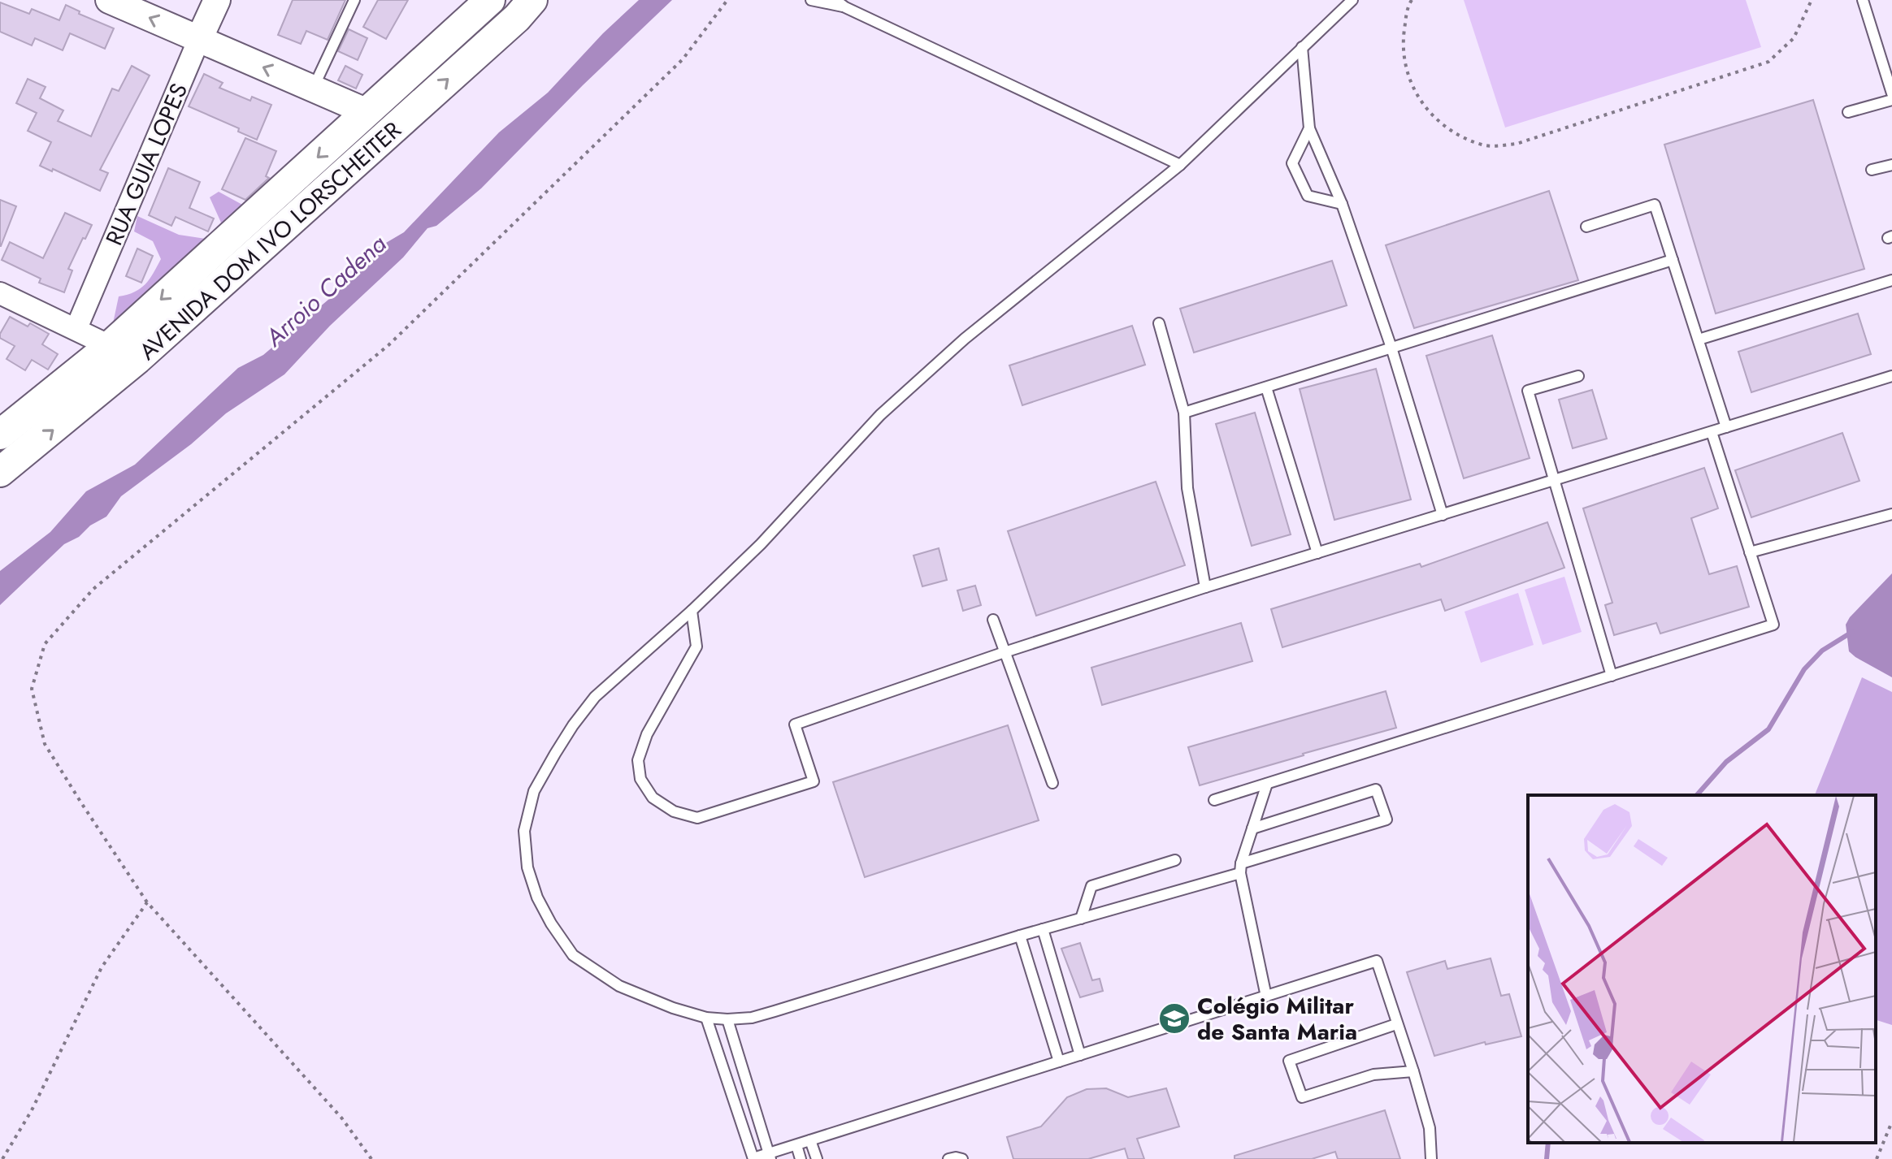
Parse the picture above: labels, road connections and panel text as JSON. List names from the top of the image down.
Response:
{
  "streets": {
    "main road": ["AVENIDA DOM IVO LORSCHEITER"],
    "street": ["RUA GUIA LOPES"]
  },
  "water": ["Arroio Cadena"],
  "places": {
    "school or university": ["Colégio Militar de Santa Maria"]
  }
}
